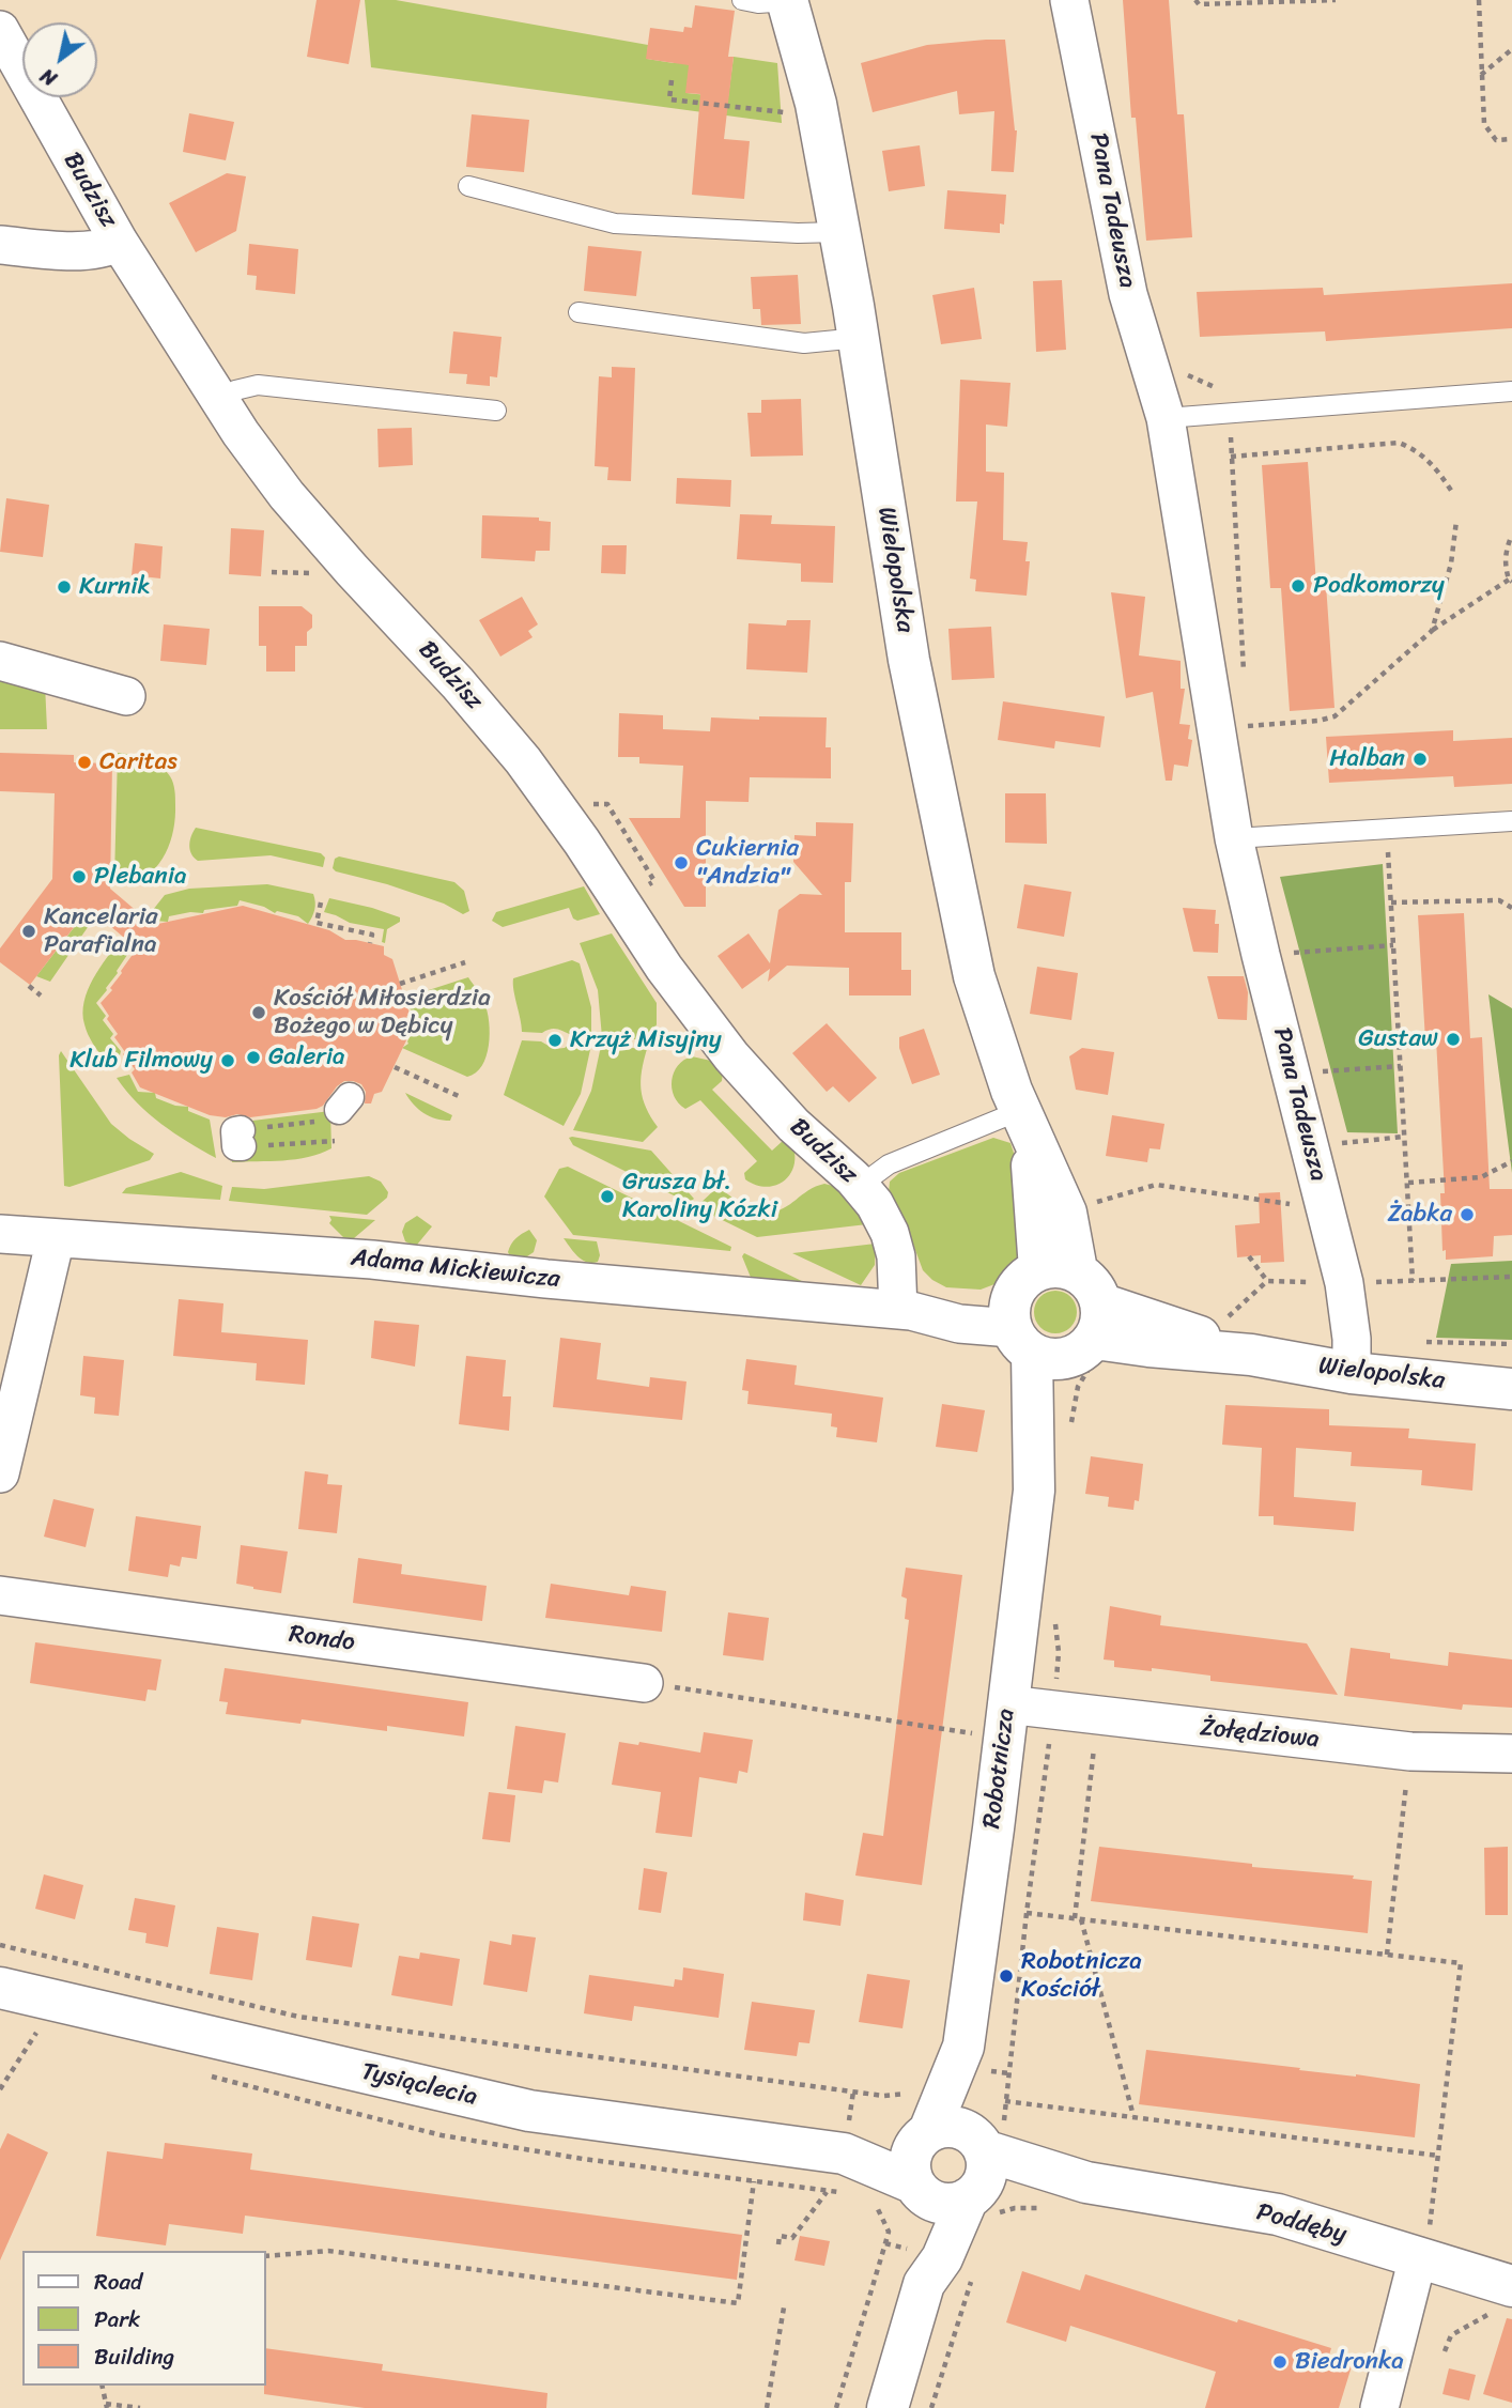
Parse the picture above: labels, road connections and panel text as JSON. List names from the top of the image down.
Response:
{
  "streets": {
    "street": [
      "Budzisz",
      "Pana Tadeusza",
      "Wielopolska",
      "Adama Mickiewicza",
      "Rondo",
      "Żołędziowa",
      "Robotnicza",
      "Tysiąclecia",
      "Poddęby"
    ]
  },
  "crossings": [
    ["Budzisz", "Adama Mickiewicza"],
    ["Pana Tadeusza", "Wielopolska"],
    ["Wielopolska", "Adama Mickiewicza"],
    ["Wielopolska", "Robotnicza"],
    ["Adama Mickiewicza", "Robotnicza"],
    ["Żołędziowa", "Robotnicza"],
    ["Robotnicza", "Tysiąclecia"],
    ["Robotnicza", "Poddęby"],
    ["Tysiąclecia", "Poddęby"]
  ],
  "places": [
    "Podkomorzy",
    "Kurnik",
    "Halban",
    "Caritas",
    "Cukiernia \"Andzia\"",
    "Plebania",
    "Kancelaria Parafialna",
    "Kościół Miłosierdzia Bożego w Dębicy",
    "Gustaw",
    "Krzyż Misyjny",
    "Galeria",
    "Klub Filmowy",
    "Grusza bł. Karoliny Kózki",
    "Żabka",
    "Robotnicza Kościół",
    "Biedronka"
  ],
  "legend": ["Road", "Park", "Building"],
  "north": "bottom left"
}
